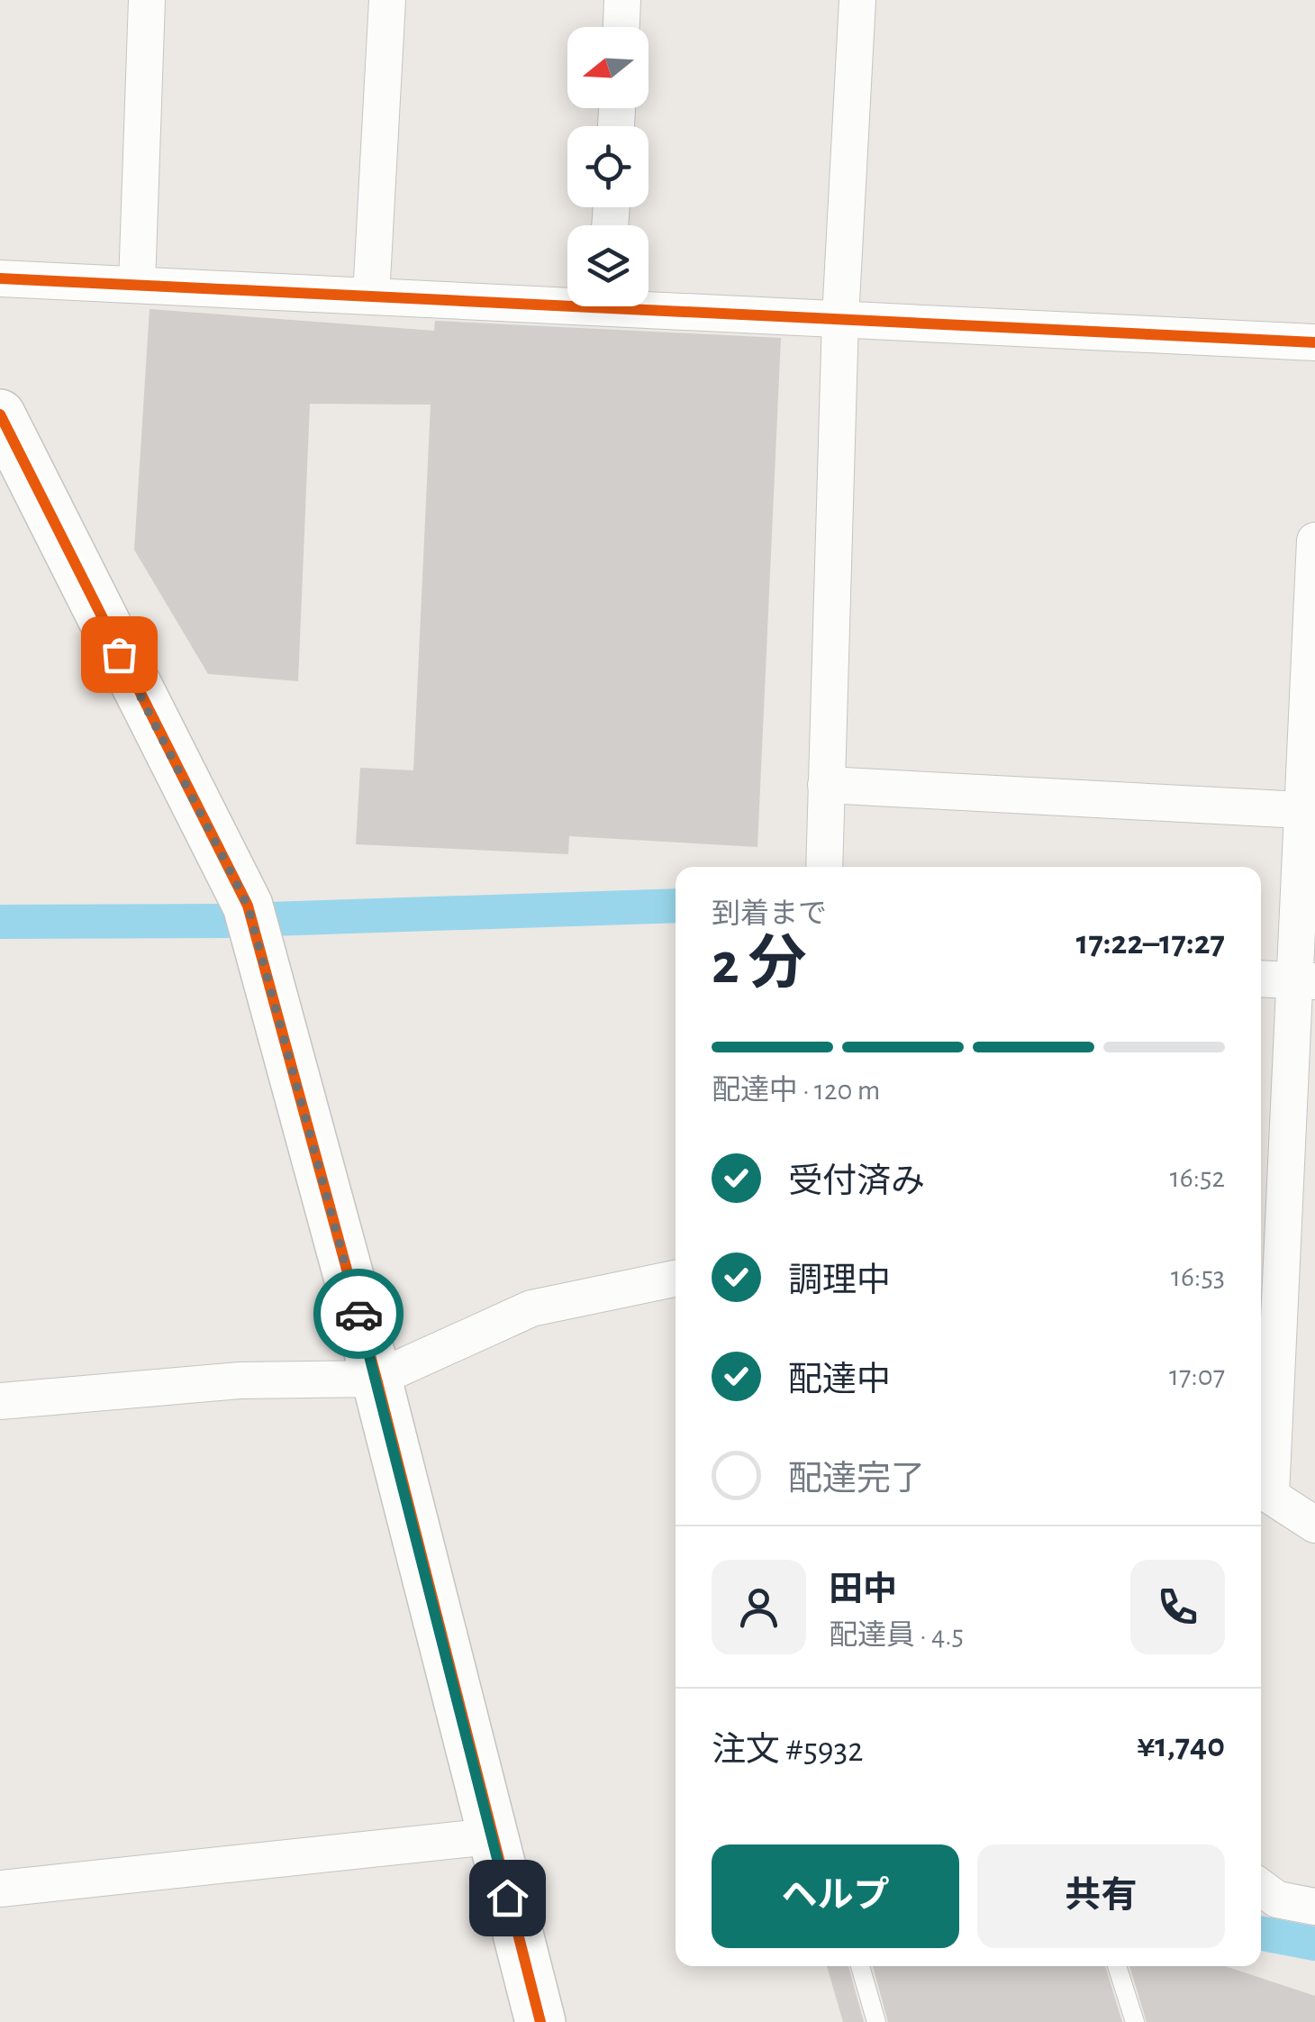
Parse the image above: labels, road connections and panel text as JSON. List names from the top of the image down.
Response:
{
  "north": "left",
  "page": {
    "heading": ["2 分", "到着まで", "17:22–17:27"],
    "panel": [
      "田中",
      "配達員 · 4.5",
      "注文 #5932",
      "¥1,740"
    ],
    "bar": "配達中 · 120 m",
    "list": [
      ["受付済み", "16:52"],
      ["調理中", "16:53"],
      ["配達中", "17:07"],
      "配達完了"
    ],
    "buttons": ["ヘルプ", "共有"]
  }
}
